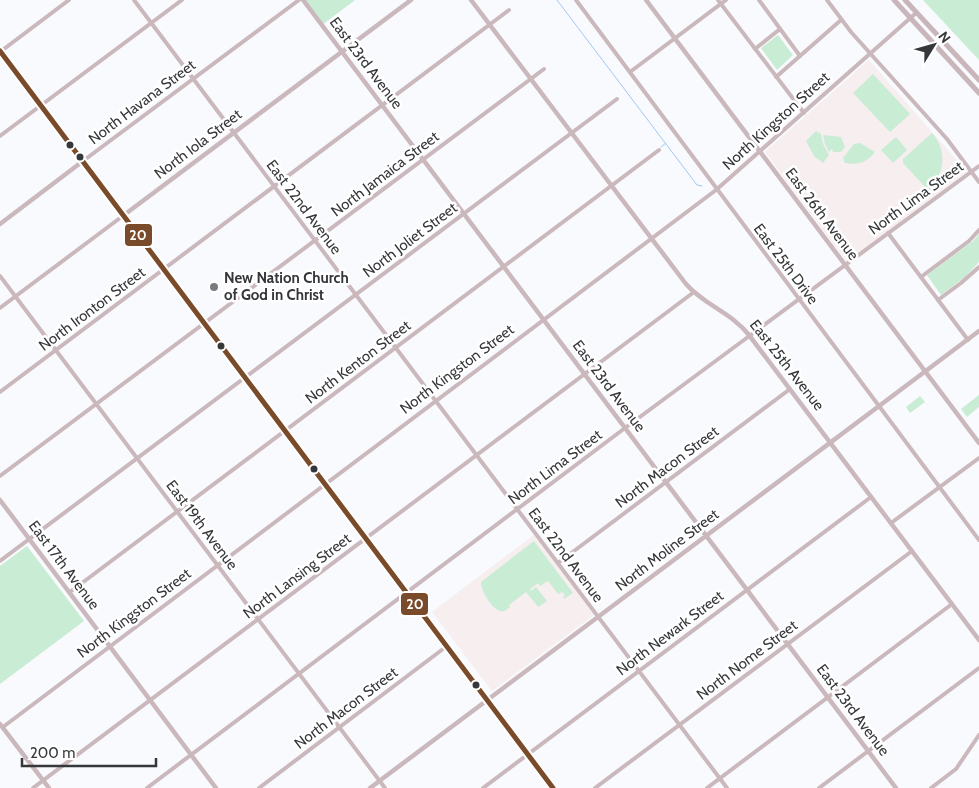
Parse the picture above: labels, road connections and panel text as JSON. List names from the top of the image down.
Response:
{
  "streets": {
    "street": [
      "East 23rd Avenue",
      "North Havana Street",
      "North Kingston Street",
      "North Iola Street",
      "North Jamaica Street",
      "North Lima Street",
      "East 22nd Avenue",
      "East 26th Avenue",
      "North Joliet Street",
      "East 25th Drive",
      "North Ironton Street",
      "North Kenton Street",
      "East 25th Avenue",
      "North Macon Street",
      "East 19th Avenue",
      "North Moline Street",
      "East 17th Avenue",
      "North Lansing Street",
      "North Newark Street",
      "North Nome Street"
    ]
  },
  "crossings": [
    ["East 23rd Avenue", "North Kingston Street"],
    ["East 23rd Avenue", "North Iola Street"],
    ["East 23rd Avenue", "North Jamaica Street"],
    ["East 23rd Avenue", "North Lima Street"],
    ["East 23rd Avenue", "North Joliet Street"],
    ["East 23rd Avenue", "North Ironton Street"],
    ["East 23rd Avenue", "North Kenton Street"],
    ["East 23rd Avenue", "North Macon Street"],
    ["East 23rd Avenue", "North Moline Street"],
    ["East 23rd Avenue", "North Lansing Street"],
    ["East 23rd Avenue", "North Newark Street"],
    ["East 23rd Avenue", "North Nome Street"],
    ["North Havana Street", "East 22nd Avenue"],
    ["North Kingston Street", "East 22nd Avenue"],
    ["North Kingston Street", "East 26th Avenue"],
    ["North Kingston Street", "East 25th Drive"],
    ["North Kingston Street", "East 25th Avenue"],
    ["North Kingston Street", "East 19th Avenue"],
    ["North Kingston Street", "East 17th Avenue"],
    ["North Iola Street", "East 22nd Avenue"],
    ["North Iola Street", "East 19th Avenue"],
    ["North Jamaica Street", "East 22nd Avenue"],
    ["North Jamaica Street", "East 25th Avenue"],
    ["North Jamaica Street", "East 19th Avenue"],
    ["North Lima Street", "East 22nd Avenue"],
    ["North Lima Street", "East 26th Avenue"],
    ["North Lima Street", "East 25th Drive"],
    ["North Lima Street", "East 25th Avenue"],
    ["North Lima Street", "East 19th Avenue"],
    ["North Lima Street", "East 17th Avenue"],
    ["East 22nd Avenue", "North Joliet Street"],
    ["East 22nd Avenue", "North Ironton Street"],
    ["East 22nd Avenue", "North Kenton Street"],
    ["East 22nd Avenue", "North Macon Street"],
    ["East 22nd Avenue", "North Moline Street"],
    ["East 22nd Avenue", "North Lansing Street"],
    ["East 22nd Avenue", "North Newark Street"],
    ["East 22nd Avenue", "North Nome Street"],
    ["East 26th Avenue", "North Moline Street"],
    ["North Joliet Street", "East 25th Avenue"],
    ["North Joliet Street", "East 19th Avenue"],
    ["North Joliet Street", "East 17th Avenue"],
    ["East 25th Drive", "North Moline Street"],
    ["North Ironton Street", "East 25th Avenue"],
    ["North Ironton Street", "East 19th Avenue"],
    ["North Kenton Street", "East 25th Avenue"],
    ["North Kenton Street", "East 19th Avenue"],
    ["North Kenton Street", "East 17th Avenue"],
    ["East 25th Avenue", "North Macon Street"],
    ["East 25th Avenue", "North Moline Street"],
    ["East 25th Avenue", "North Lansing Street"],
    ["East 25th Avenue", "North Newark Street"],
    ["East 25th Avenue", "North Nome Street"],
    ["North Macon Street", "East 19th Avenue"],
    ["East 19th Avenue", "North Moline Street"],
    ["East 19th Avenue", "North Lansing Street"],
    ["East 17th Avenue", "North Lansing Street"]
  ],
  "places": ["New Nation Church of God in Christ"],
  "lines": ["transit line 20"],
  "scale_bar": "200 m",
  "north": "top right"
}
